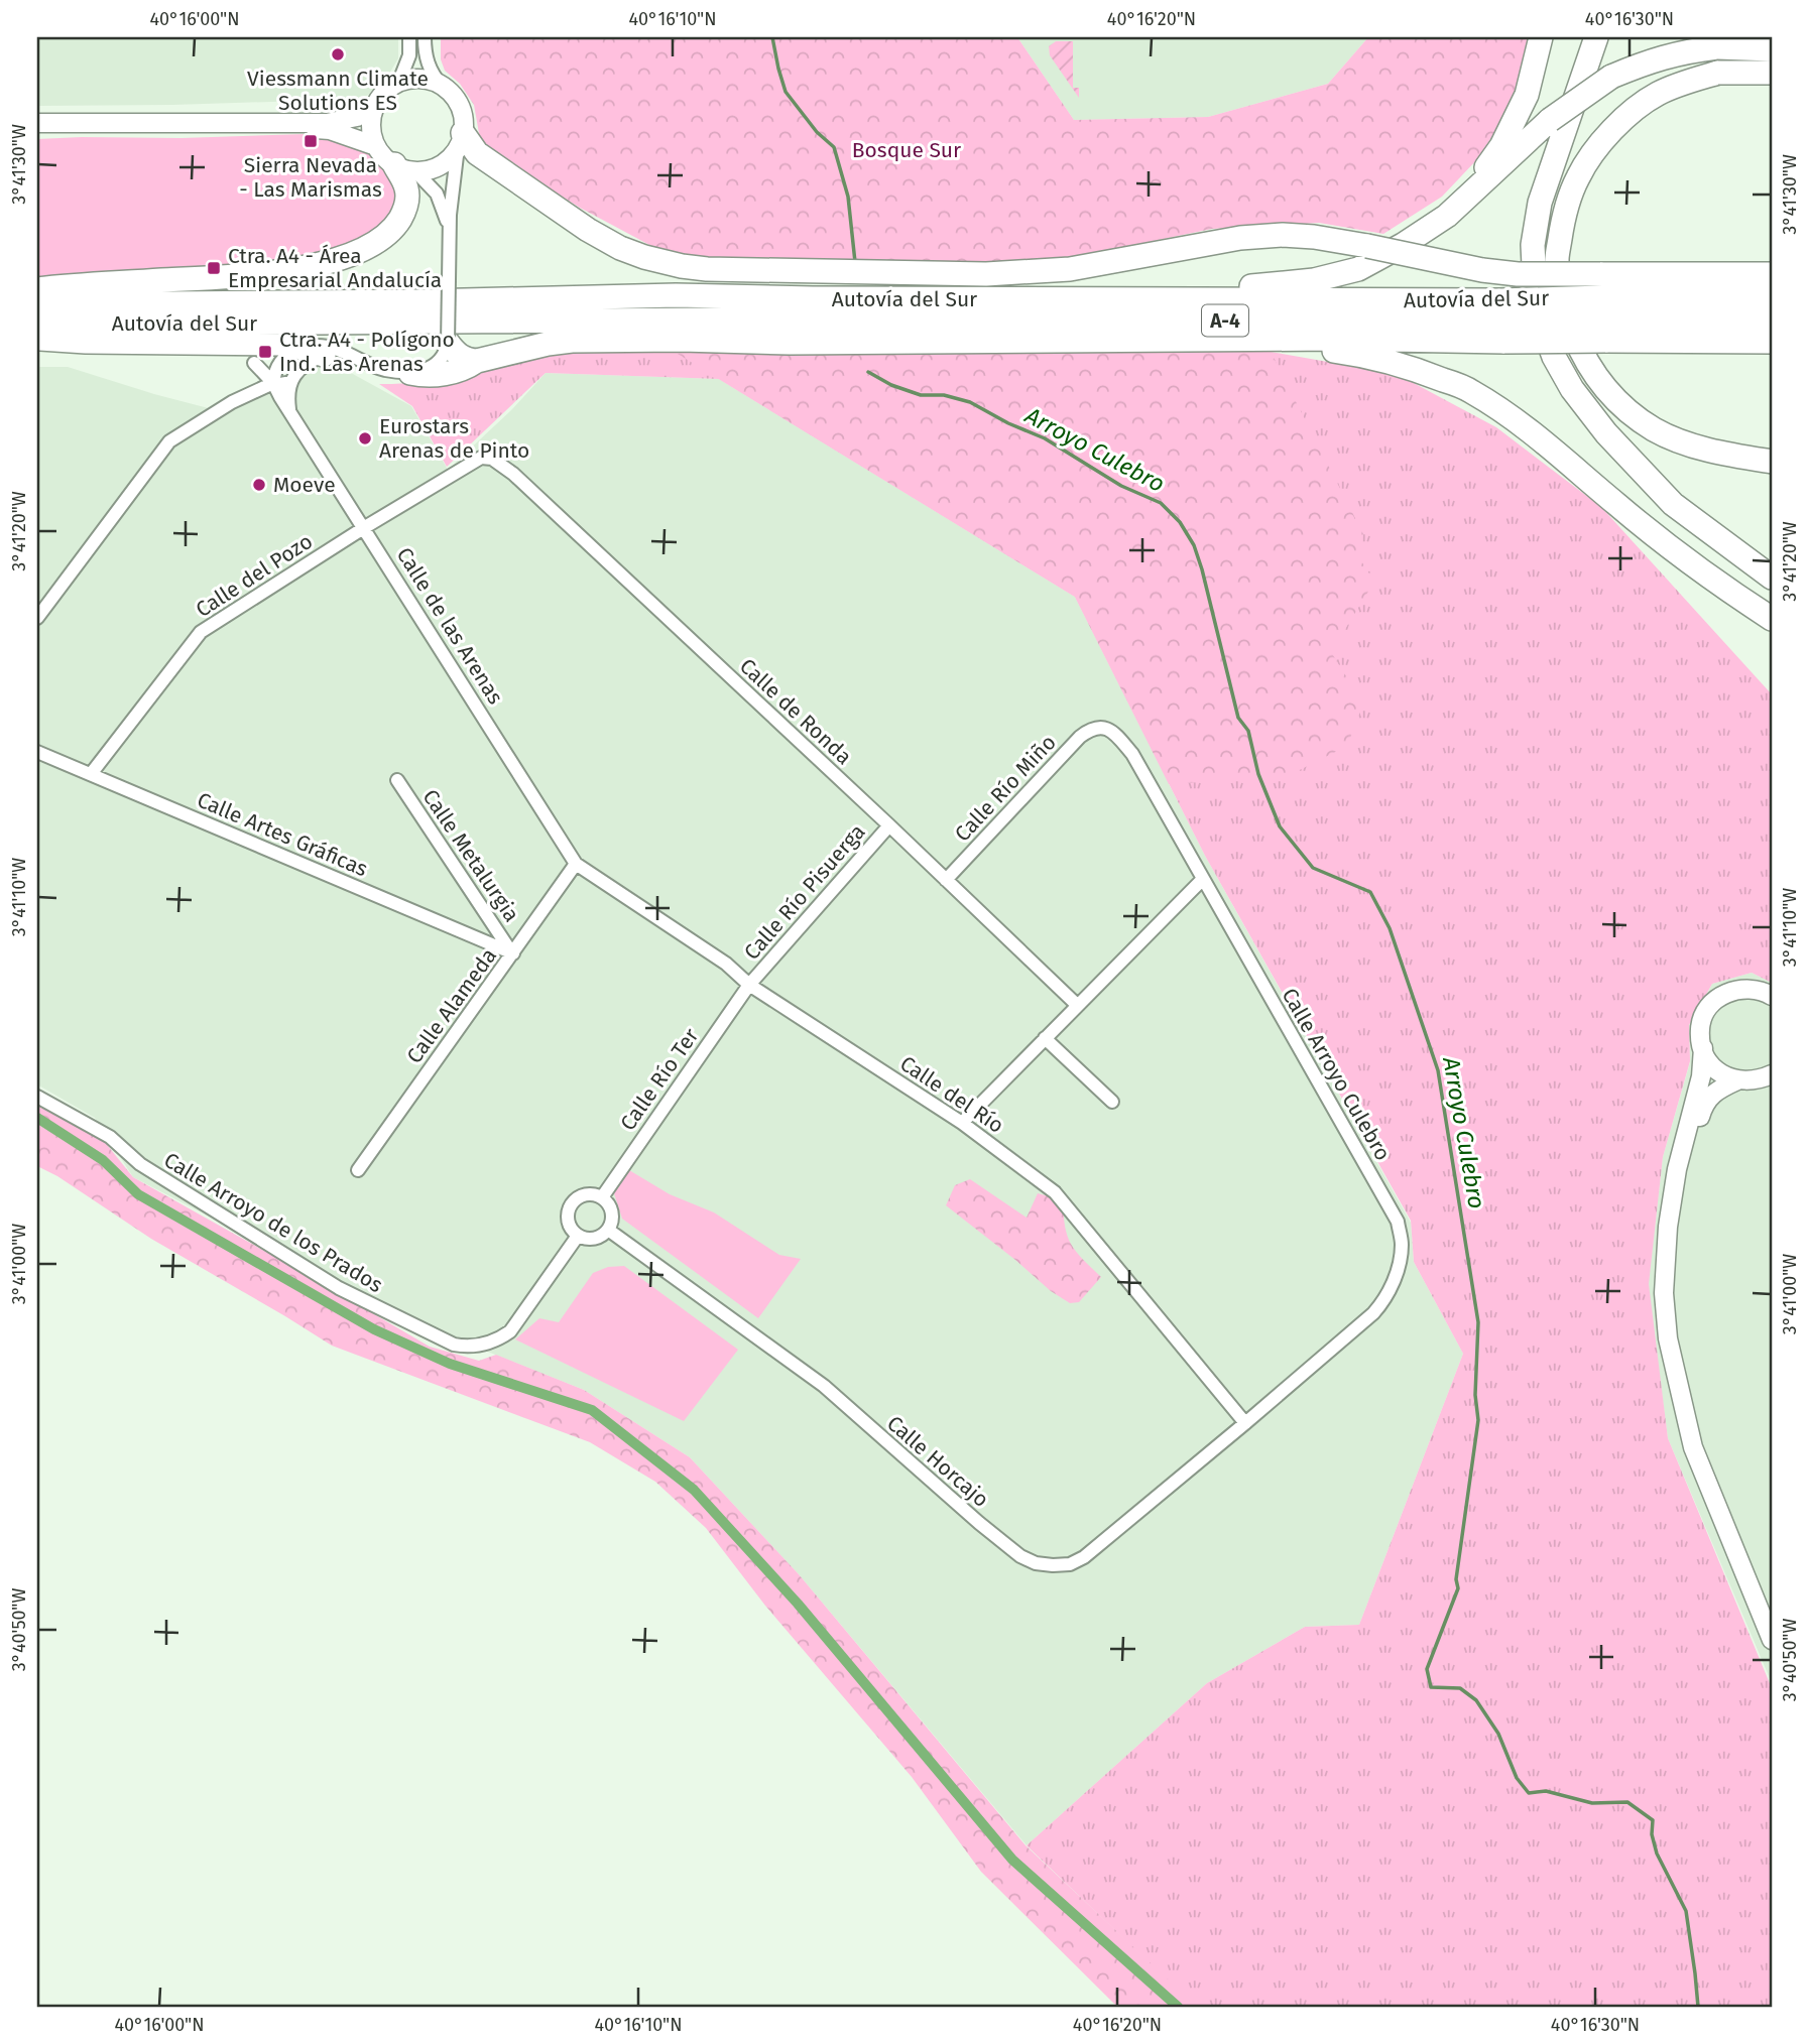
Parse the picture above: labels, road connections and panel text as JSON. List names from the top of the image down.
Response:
{
  "streets": {
    "highway": ["Autovía del Sur", "A-4"],
    "street": [
      "Calle del Pozo",
      "Calle de las Arenas",
      "Calle de Ronda",
      "Calle Río Miño",
      "Calle Artes Gráficas",
      "Calle Metalurgia",
      "Calle Río Pisuerga",
      "Calle Alameda",
      "Calle Arroyo Culebro",
      "Calle Río Ter",
      "Calle del Río",
      "Calle Arroyo de los Prados",
      "Calle Horcajo"
    ]
  },
  "crossings": [
    ["Calle del Pozo", "Calle de las Arenas"],
    ["Calle del Pozo", "Calle de Ronda"],
    ["Calle del Pozo", "Calle Artes Gráficas"],
    ["Calle de las Arenas", "Calle Alameda"],
    ["Calle de las Arenas", "Calle del Río"],
    ["Calle de Ronda", "Calle Río Miño"],
    ["Calle de Ronda", "Calle Río Pisuerga"],
    ["Calle Río Miño", "Calle Arroyo Culebro"],
    ["Calle Artes Gráficas", "Calle Metalurgia"],
    ["Calle Artes Gráficas", "Calle Alameda"],
    ["Calle Metalurgia", "Calle Alameda"],
    ["Calle Río Pisuerga", "Calle Río Ter"],
    ["Calle Río Pisuerga", "Calle del Río"],
    ["Calle Alameda", "Calle del Río"],
    ["Calle Arroyo Culebro", "Calle del Río"],
    ["Calle Arroyo Culebro", "Calle Horcajo"],
    ["Calle Río Ter", "Calle del Río"],
    ["Calle Río Ter", "Calle Arroyo de los Prados"],
    ["Calle Río Ter", "Calle Horcajo"],
    ["Calle del Río", "Calle Horcajo"],
    ["Calle Arroyo de los Prados", "Calle Horcajo"]
  ],
  "water": ["Arroyo Culebro"],
  "parks": ["Bosque Sur"],
  "places": {
    "other": ["Viessmann Climate Solutions ES", "Eurostars Arenas de Pinto", "Moeve"],
    "transit": ["Sierra Nevada - Las Marismas", "Ctra. A4 - Área Empresarial Andalucía", "Ctra. A4 - Polígono Ind. Las Arenas"]
  },
  "coordinates": [
    "40°16'00\"N",
    "40°16'10\"N",
    "40°16'20\"N",
    "40°16'30\"N",
    "3°41'30\"W",
    "3°41'20\"W",
    "3°41'10\"W",
    "3°41'00\"W",
    "3°40'50\"W"
  ]
}
